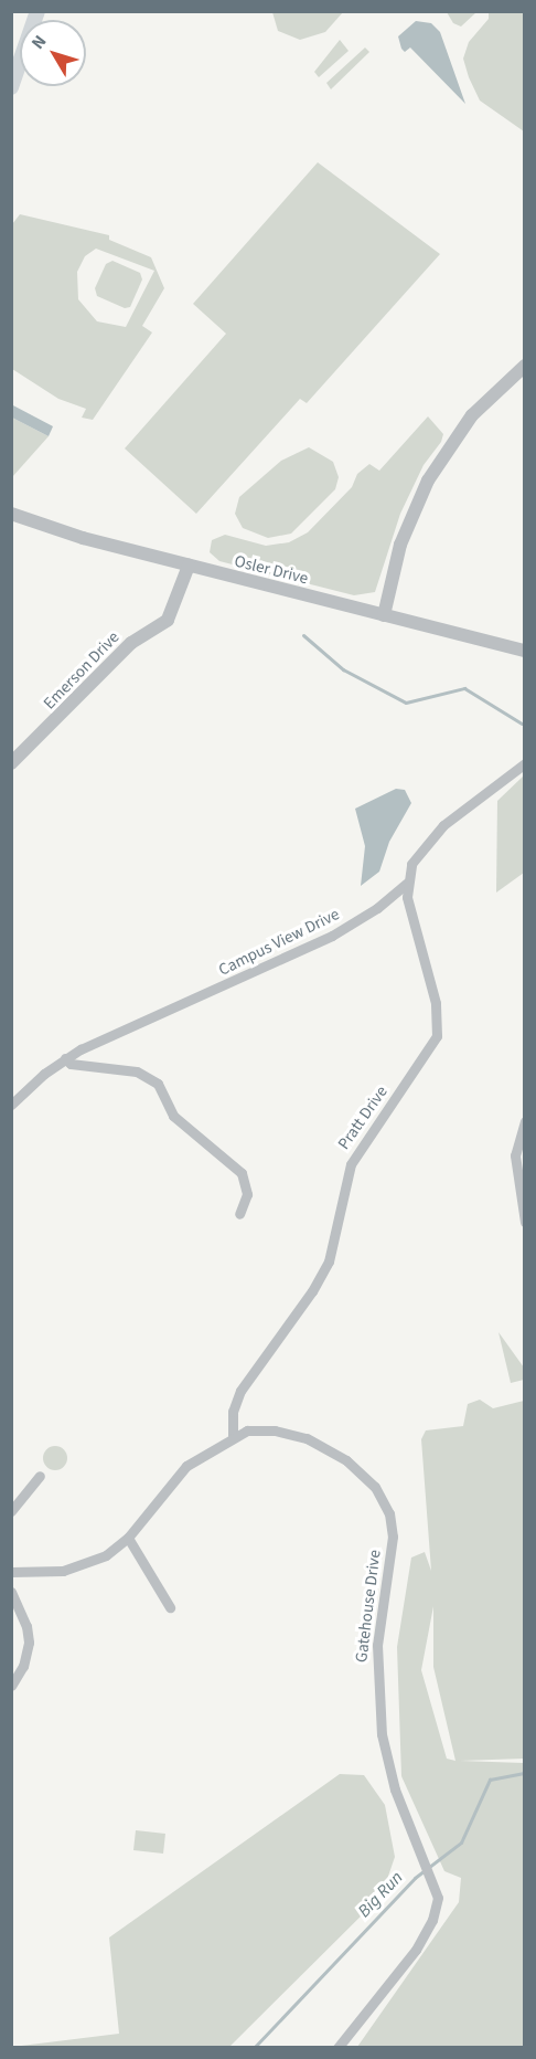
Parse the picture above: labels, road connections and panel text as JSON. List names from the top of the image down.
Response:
{
  "streets": {
    "street": [
      "Osler Drive",
      "Emerson Drive",
      "Campus View Drive",
      "Pratt Drive",
      "Gatehouse Drive"
    ]
  },
  "crossings": [
    ["Osler Drive", "Emerson Drive"],
    ["Campus View Drive", "Pratt Drive"],
    ["Pratt Drive", "Gatehouse Drive"]
  ],
  "water": ["Big Run"],
  "north": "top left"
}
